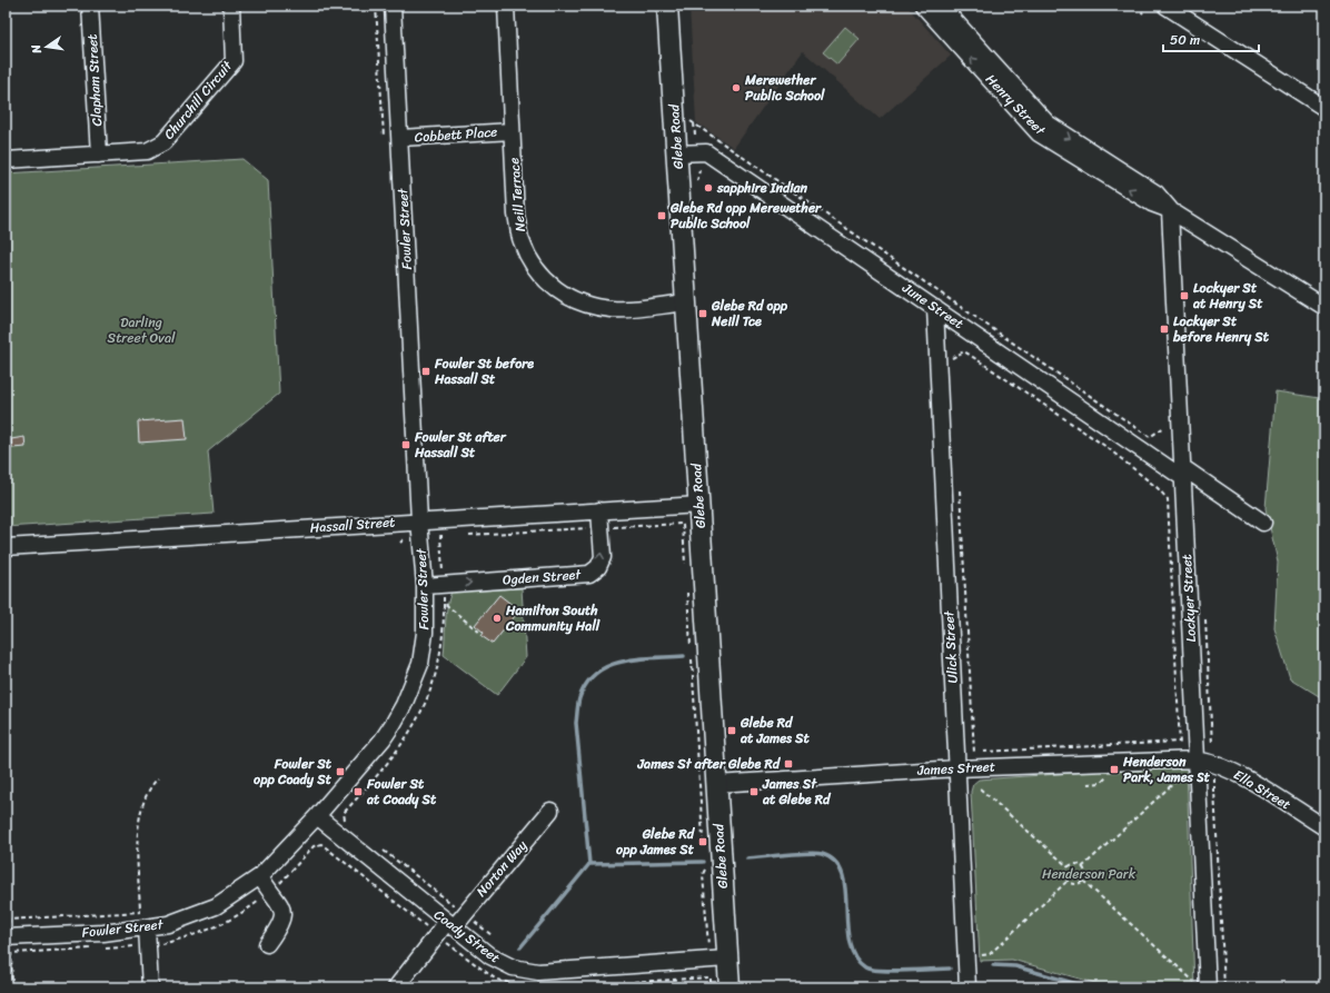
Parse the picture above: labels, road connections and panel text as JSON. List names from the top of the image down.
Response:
{
  "streets": {
    "main road": ["Glebe Road"],
    "street": [
      "Clapham Street",
      "Churchill Circuit",
      "Henry Street",
      "Cobbett Place",
      "Neill Terrace",
      "Fowler Street",
      "June Street",
      "Hassall Street",
      "Ogden Street",
      "Lockyer Street",
      "Ulick Street",
      "James Street",
      "Ella Street",
      "Norton Way",
      "Coady Street"
    ]
  },
  "crossings": [
    ["Clapham Street", "Churchill Circuit"],
    ["Henry Street", "Lockyer Street"],
    ["Cobbett Place", "Neill Terrace"],
    ["Cobbett Place", "Fowler Street"],
    ["Glebe Road", "Neill Terrace"],
    ["Glebe Road", "June Street"],
    ["Glebe Road", "Hassall Street"],
    ["Glebe Road", "James Street"],
    ["Glebe Road", "Coady Street"],
    ["Fowler Street", "Hassall Street"],
    ["Fowler Street", "Ogden Street"],
    ["Fowler Street", "Coady Street"],
    ["June Street", "Lockyer Street"],
    ["June Street", "Ulick Street"],
    ["Hassall Street", "Ogden Street"],
    ["Lockyer Street", "James Street"],
    ["Lockyer Street", "Ella Street"],
    ["Ulick Street", "James Street"],
    ["James Street", "Ella Street"],
    ["Norton Way", "Coady Street"]
  ],
  "one_way": ["Ogden Street"],
  "parks": ["Darling Street Oval", "Henderson Park"],
  "places": {
    "other": ["Merewether Public School", "sapphire Indian", "Hamilton South Community Hall"],
    "transit": [
      "Glebe Rd opp Merewether Public School",
      "Lockyer St at Henry St",
      "Glebe Rd opp Neill Tce",
      "Lockyer St before Henry St",
      "Fowler St before Hassall St",
      "Fowler St after Hassall St",
      "Glebe Rd at James St",
      "James St after Glebe Rd",
      "Henderson Park, James St",
      "Fowler St opp Coady St",
      "Fowler St at Coady St",
      "James St at Glebe Rd",
      "Glebe Rd opp James St"
    ]
  },
  "scale_bar": "50 m",
  "north": "left"
}
